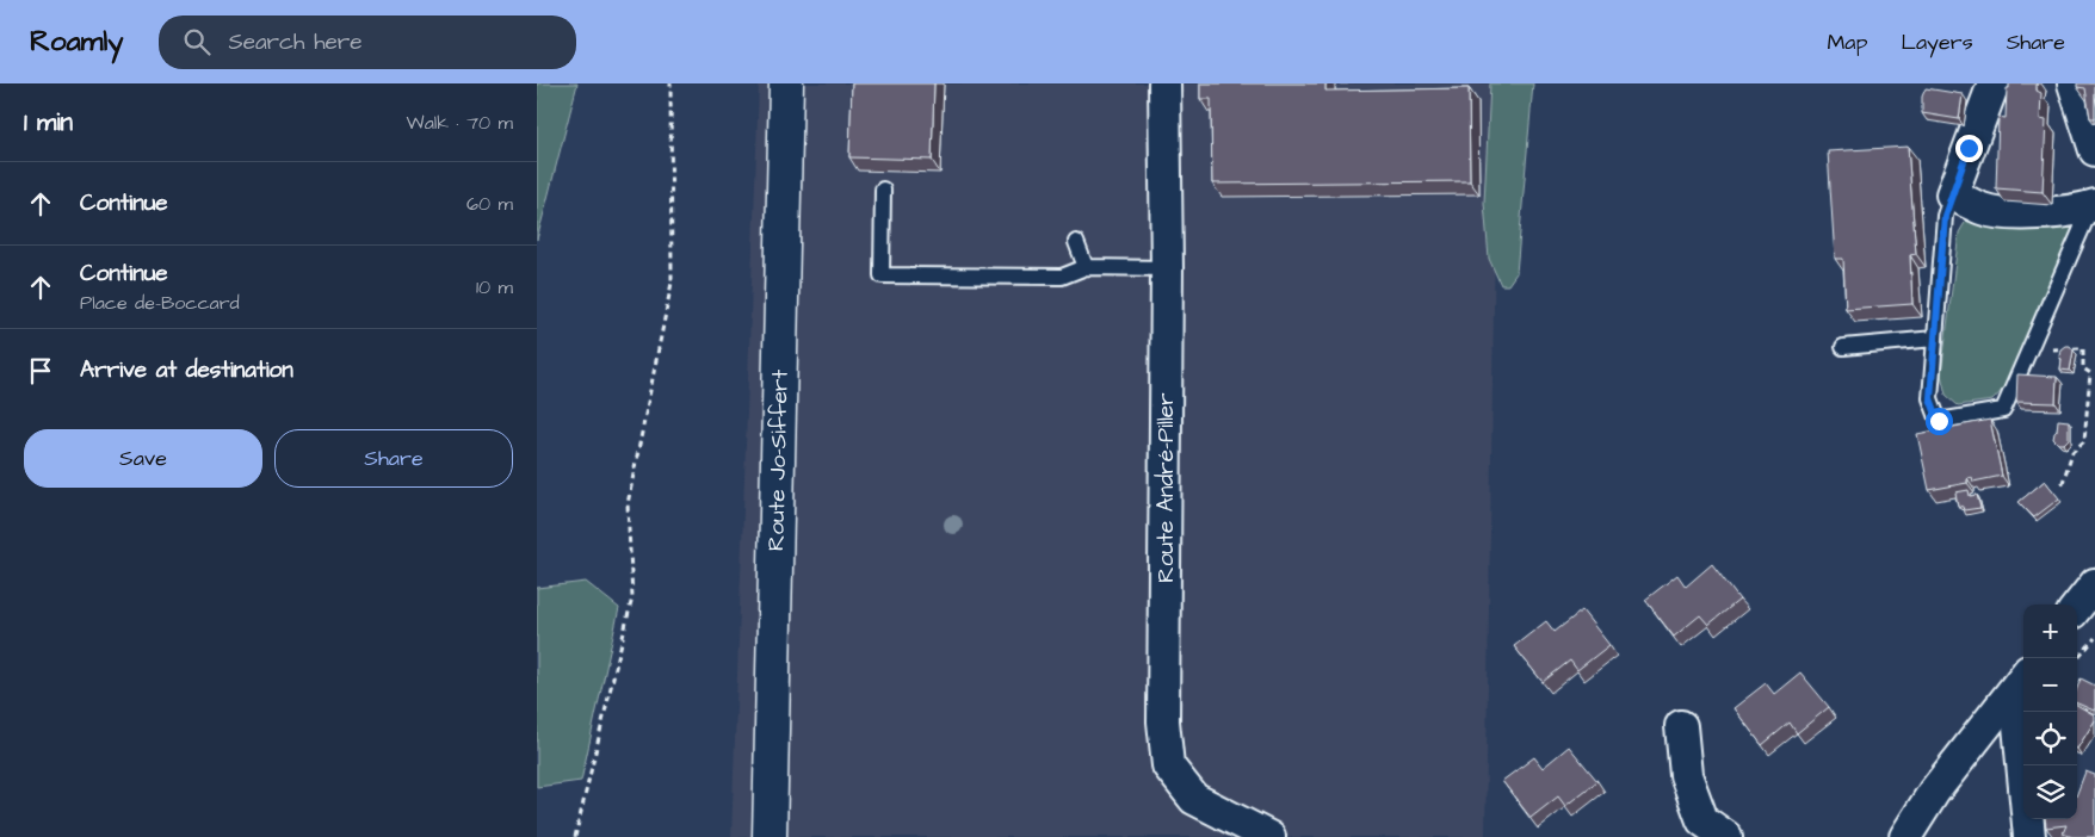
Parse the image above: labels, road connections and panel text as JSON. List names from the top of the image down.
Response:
{
  "streets": {
    "main road": ["Route Jo-Siffert"],
    "street": ["Route André-Piller"]
  },
  "page": {
    "header": "Roamly",
    "search": "Search here",
    "nav": ["Map", "Layers", "Share"],
    "heading": ["1 min", "Walk · 70 m"],
    "list": [
      ["Continue", "60 m"],
      ["Continue", "Place de-Boccard", "10 m"],
      "Arrive at destination"
    ],
    "buttons": ["Save", "Share"],
    "map_buttons": ["+", "−"]
  }
}
